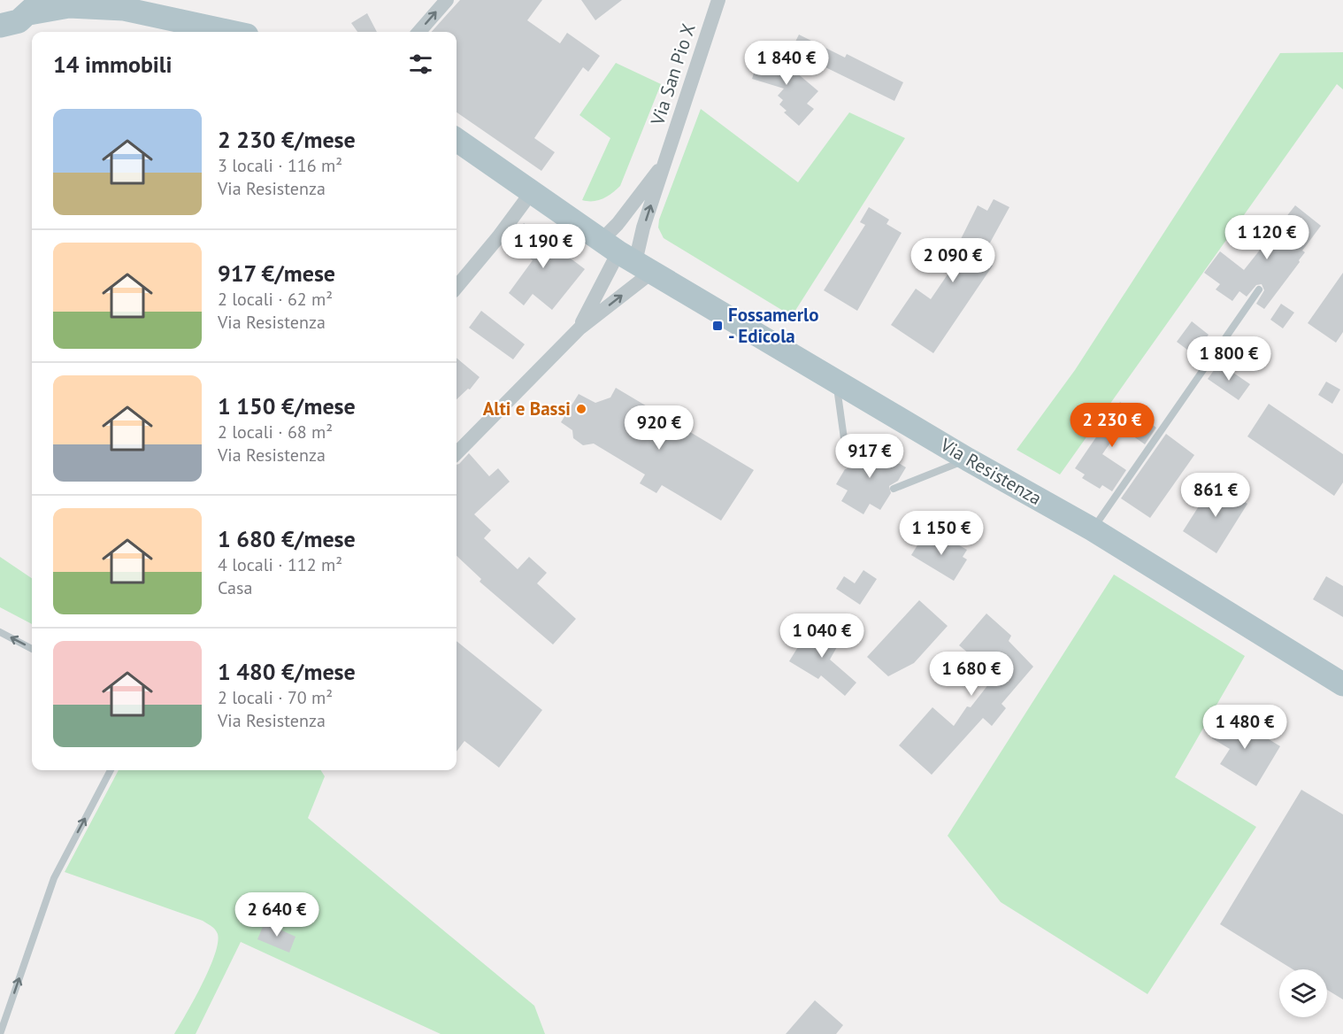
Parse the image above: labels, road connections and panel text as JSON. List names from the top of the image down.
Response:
{
  "streets": {
    "main road": ["Via Resistenza"],
    "street": ["Via San Pio X"]
  },
  "crossings": [
    ["Via San Pio X", "Via Resistenza"]
  ],
  "places": {
    "transit": ["Fossamerlo - Edicola"],
    "other": ["Alti e Bassi"]
  },
  "page": {
    "heading": "14 immobili",
    "price": [
      "1 840 €",
      "1 120 €",
      "1 190 €",
      "2 090 €",
      "1 800 €",
      "2 230 €",
      "920 €",
      "917 €",
      "861 €",
      "1 150 €",
      "1 040 €",
      "1 680 €",
      "1 480 €",
      "2 640 €"
    ],
    "list": [
      {
        "name": "2 230 €/mese",
        "note": "3 locali · 116 m² · Via Resistenza"
      },
      {
        "name": "917 €/mese",
        "note": "2 locali · 62 m² · Via Resistenza"
      },
      {
        "name": "1 150 €/mese",
        "note": "2 locali · 68 m² · Via Resistenza"
      },
      {
        "name": "1 680 €/mese",
        "note": "4 locali · 112 m² · Casa"
      },
      {
        "name": "1 480 €/mese",
        "note": "2 locali · 70 m² · Via Resistenza"
      }
    ]
  }
}
